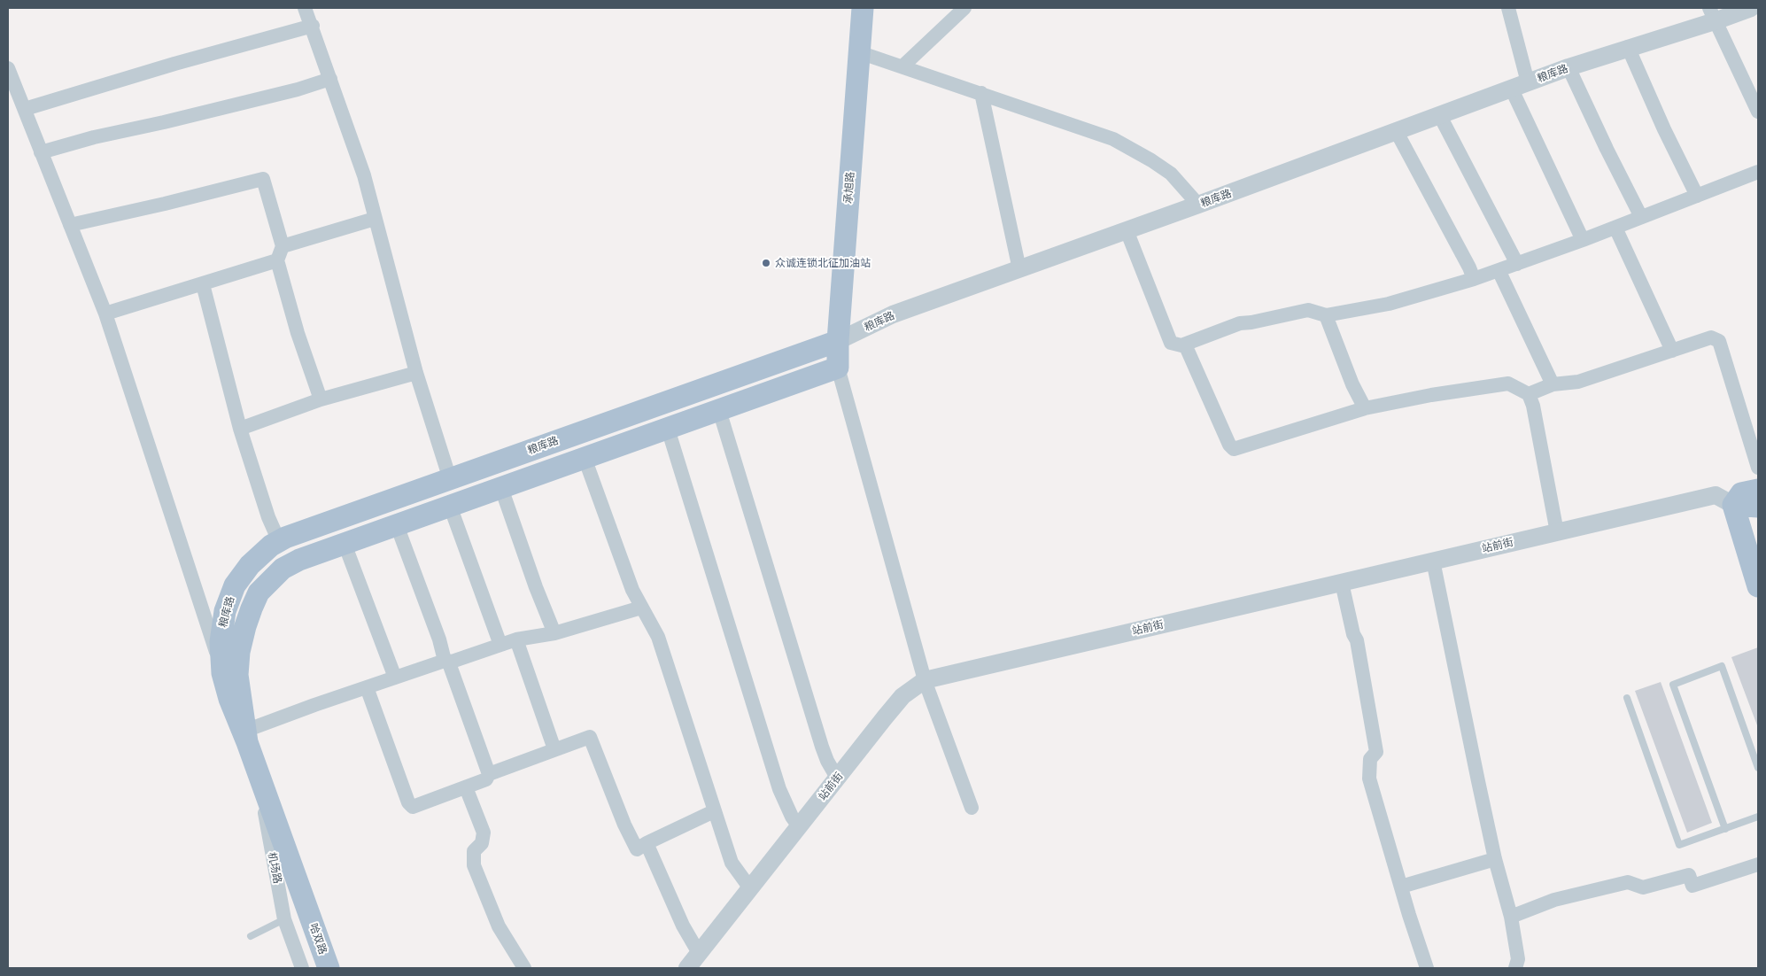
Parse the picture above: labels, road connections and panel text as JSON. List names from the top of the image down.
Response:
{
  "streets": {
    "main road": ["粮库路", "承旭路", "哈双路"],
    "street": ["站前街", "机场路"]
  },
  "crossings": [
    ["粮库路", "承旭路"],
    ["粮库路", "哈双路"],
    ["机场路", "哈双路"]
  ],
  "places": ["众诚连锁北征加油站"]
}
